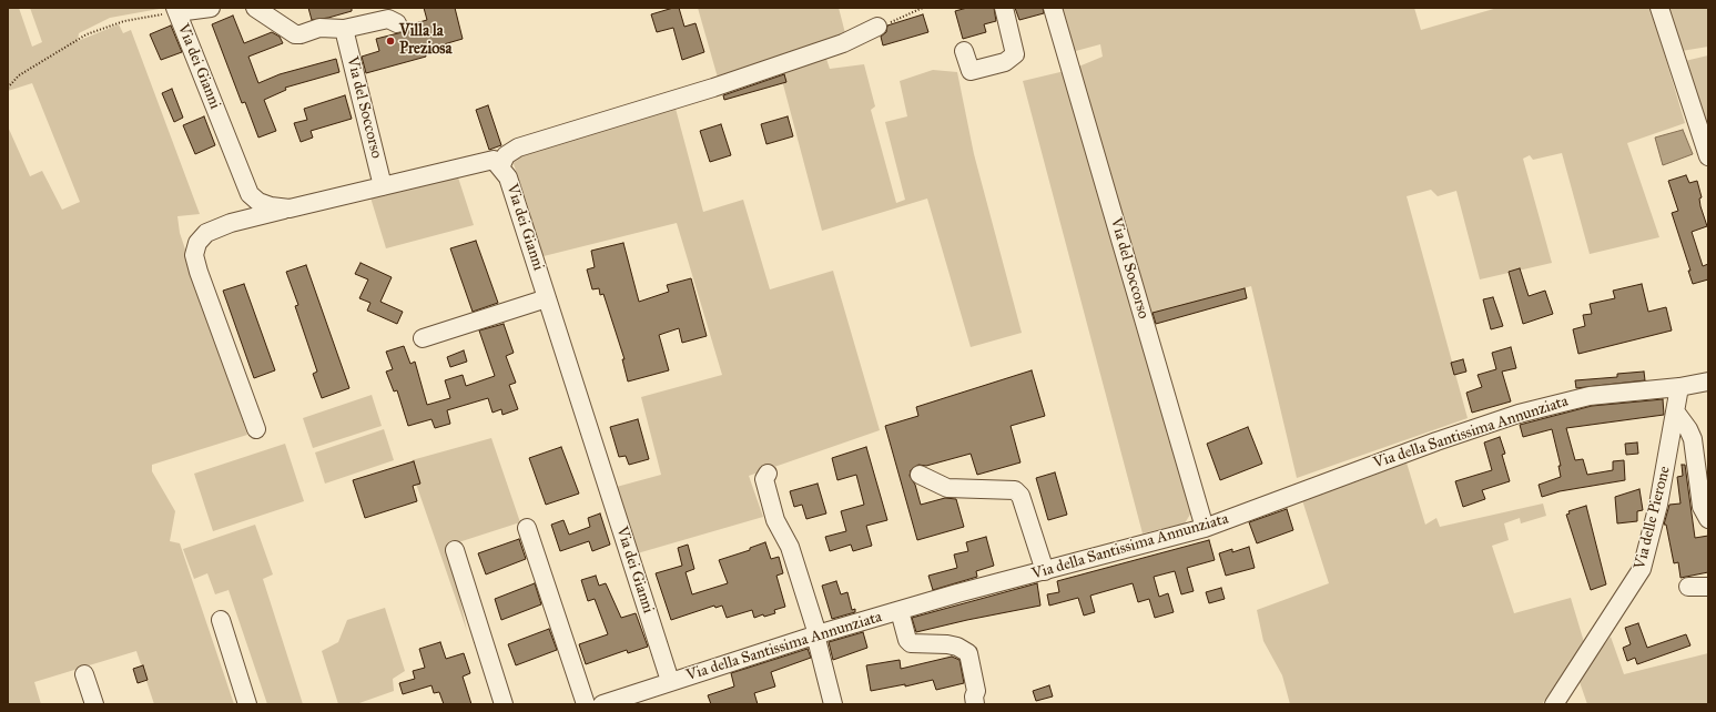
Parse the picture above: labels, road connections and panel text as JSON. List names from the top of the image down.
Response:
{
  "streets": {
    "street": [
      "Via dei Gianni",
      "Via del Soccorso",
      "Via della Santissima Annunziata",
      "Via delle Pierone"
    ]
  },
  "crossings": [
    ["Via dei Gianni", "Via del Soccorso"],
    ["Via dei Gianni", "Via della Santissima Annunziata"],
    ["Via del Soccorso", "Via della Santissima Annunziata"],
    ["Via della Santissima Annunziata", "Via delle Pierone"]
  ],
  "places": ["Villa la Preziosa"]
}
